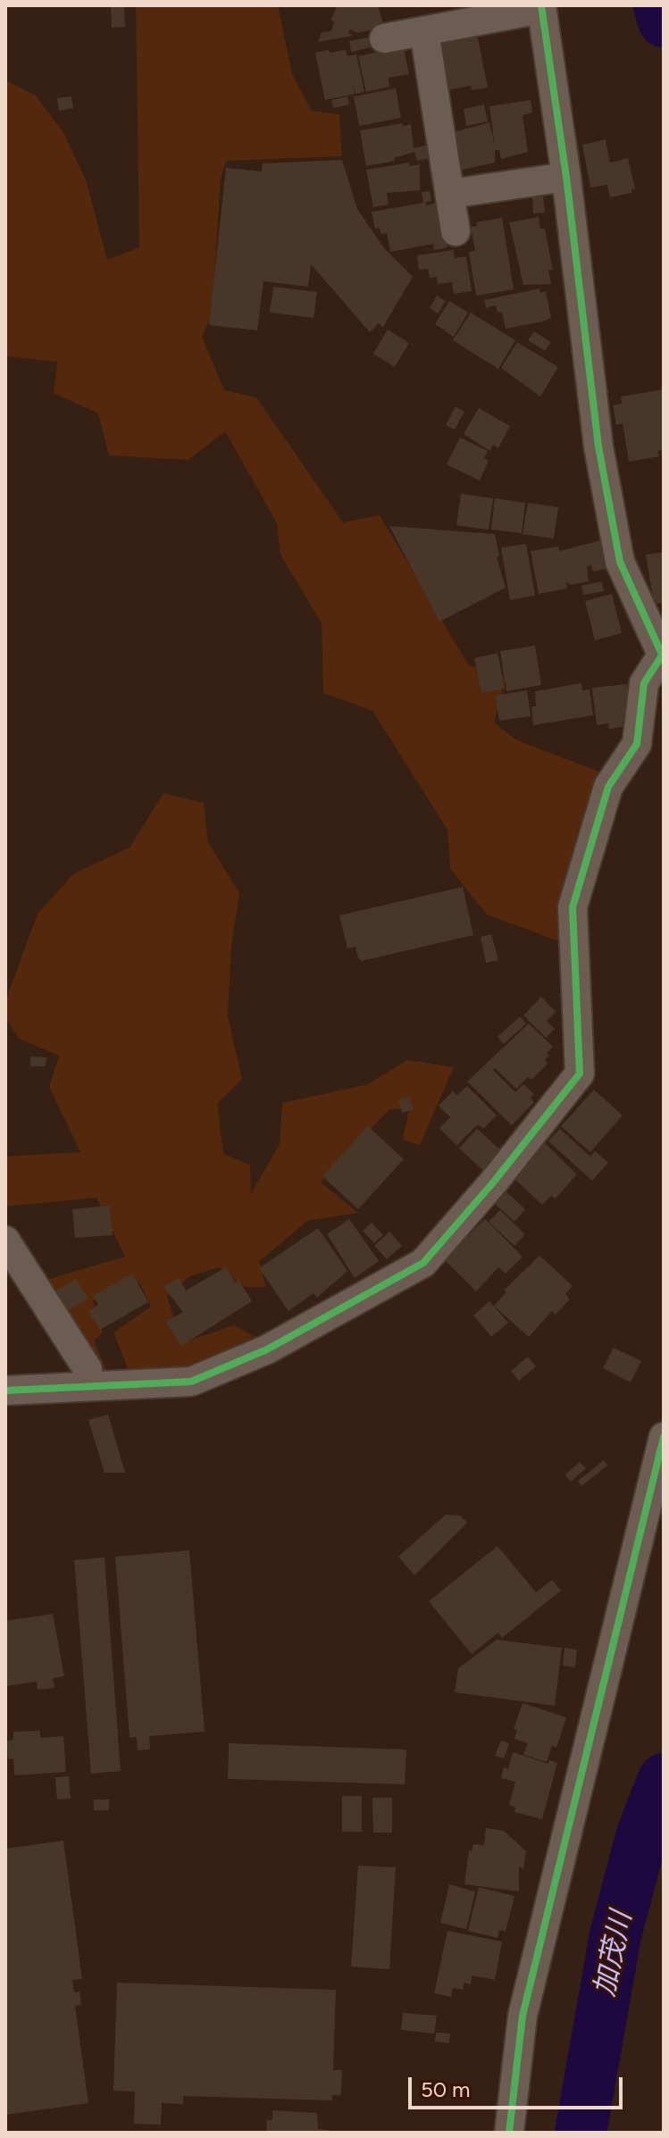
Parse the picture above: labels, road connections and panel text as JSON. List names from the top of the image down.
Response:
{
  "water": ["加茂川"],
  "scale_bar": "50 m"
}
